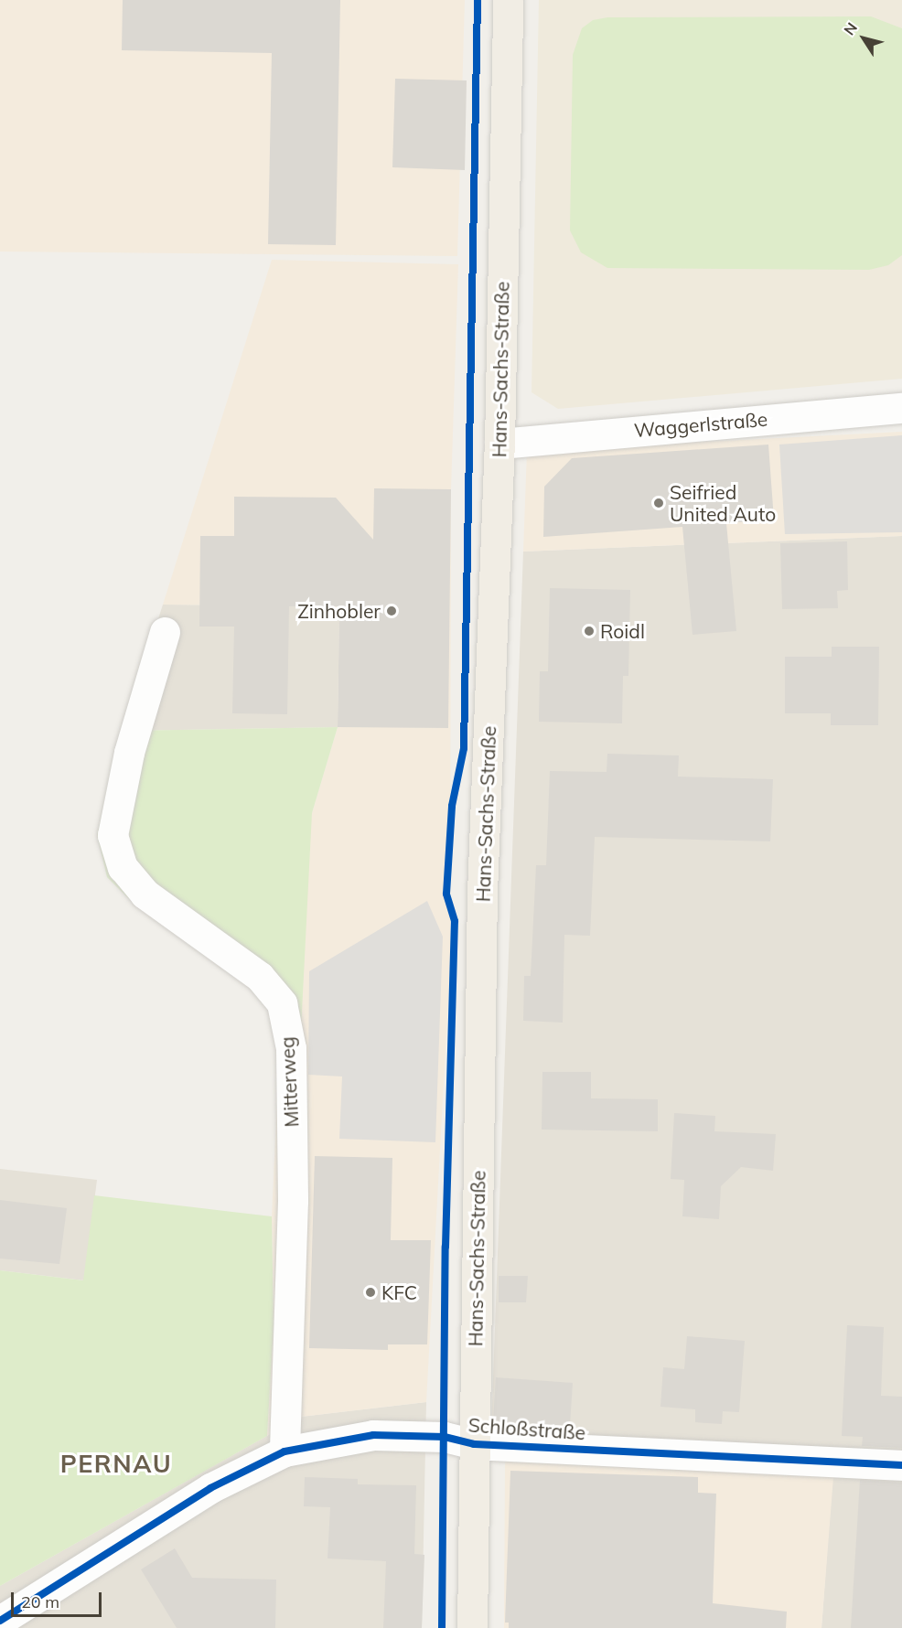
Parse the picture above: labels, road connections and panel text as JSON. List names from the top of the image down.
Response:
{
  "streets": {
    "main road": ["Hans-Sachs-Straße"],
    "street": ["Waggerlstraße", "Mitterweg", "Schloßstraße"]
  },
  "crossings": [
    ["Hans-Sachs-Straße", "Waggerlstraße"],
    ["Hans-Sachs-Straße", "Schloßstraße"],
    ["Mitterweg", "Schloßstraße"]
  ],
  "districts": ["PERNAU"],
  "places": [
    "Seifried United Auto",
    "Zinhobler",
    "Roidl",
    "KFC"
  ],
  "scale_bar": "20 m",
  "north": "top left"
}
